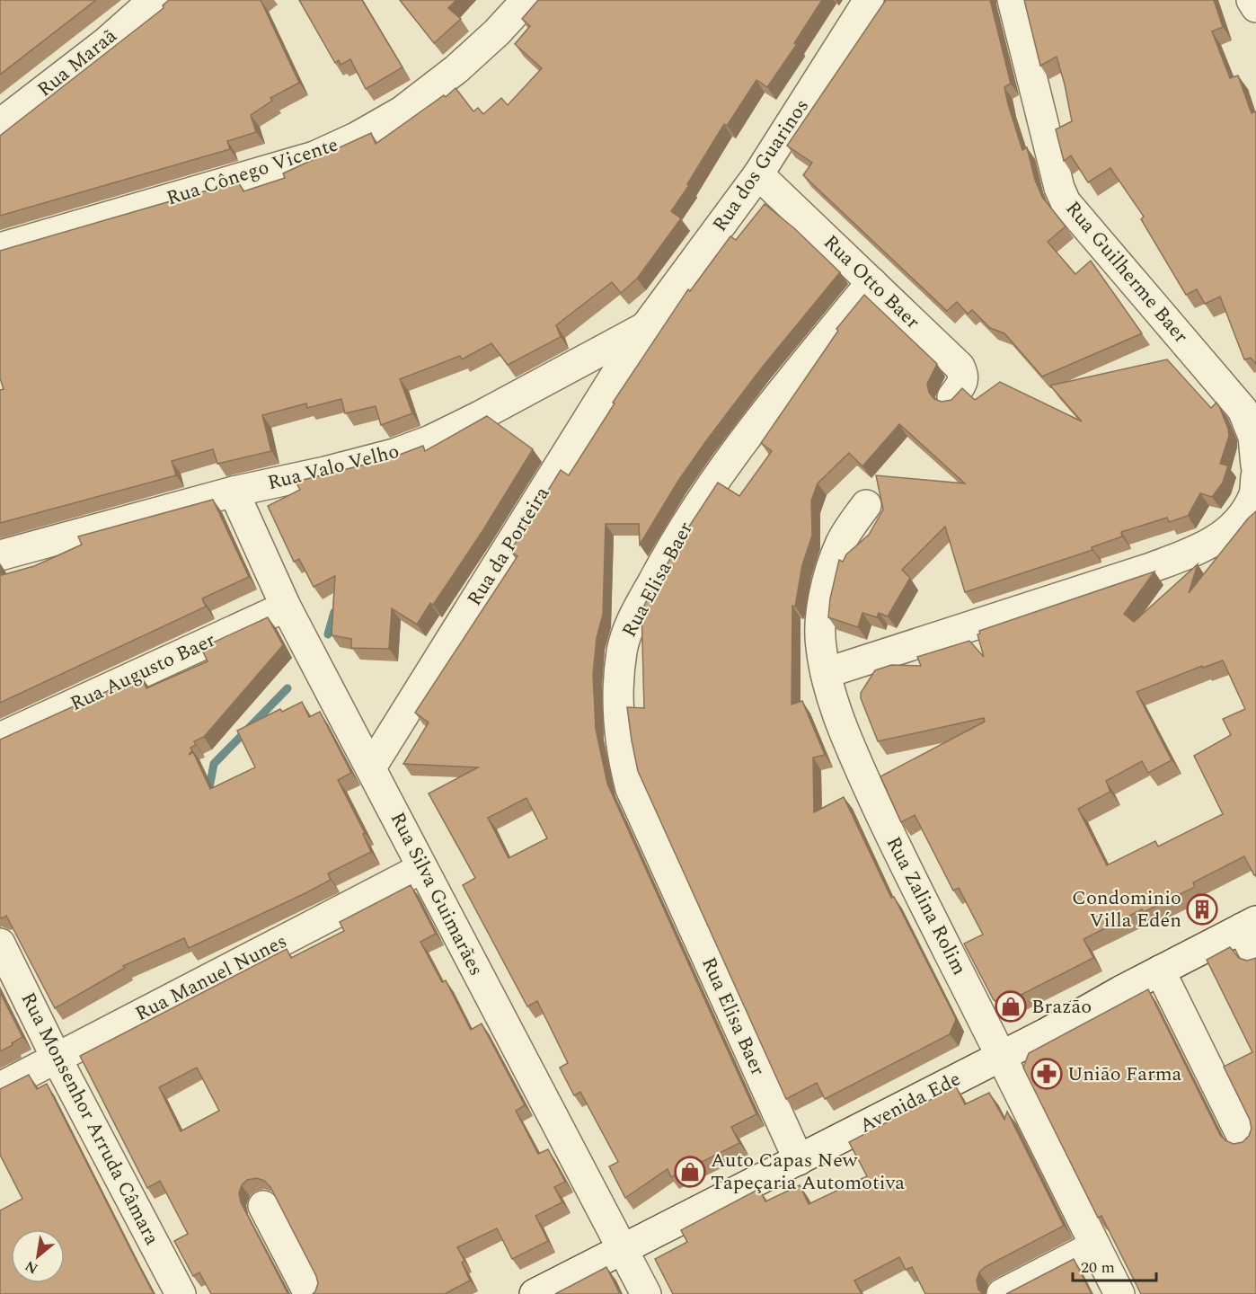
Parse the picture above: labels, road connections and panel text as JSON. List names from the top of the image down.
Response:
{
  "streets": {
    "street": [
      "Rua Maraã",
      "Rua dos Guarinos",
      "Rua Cônego Vicente",
      "Rua Guilherme Baer",
      "Rua Otto Baer",
      "Rua Valo Velho",
      "Rua da Porteira",
      "Rua Elisa Baer",
      "Rua Augusto Baer",
      "Rua Silva Guimarães",
      "Rua Zalina Rolim",
      "Rua Manuel Nunes",
      "Avenida Ede",
      "Rua Monsenhor Arruda Câmara"
    ]
  },
  "crossings": [
    ["Rua dos Guarinos", "Rua Otto Baer"],
    ["Rua dos Guarinos", "Rua Valo Velho"],
    ["Rua dos Guarinos", "Rua da Porteira"],
    ["Rua Otto Baer", "Rua Elisa Baer"],
    ["Rua Valo Velho", "Rua da Porteira"],
    ["Rua Valo Velho", "Rua Silva Guimarães"],
    ["Rua da Porteira", "Rua Silva Guimarães"],
    ["Rua Elisa Baer", "Avenida Ede"],
    ["Rua Augusto Baer", "Rua Silva Guimarães"],
    ["Rua Silva Guimarães", "Rua Manuel Nunes"],
    ["Rua Silva Guimarães", "Avenida Ede"],
    ["Rua Zalina Rolim", "Avenida Ede"],
    ["Rua Manuel Nunes", "Rua Monsenhor Arruda Câmara"]
  ],
  "places": {
    "building": ["Condominio Villa Edén"],
    "shop": ["Brazão", "Auto Capas New Tapeçaria Automotiva"],
    "pharmacy": ["União Farma"]
  },
  "scale_bar": "20 m",
  "north": "bottom left"
}
